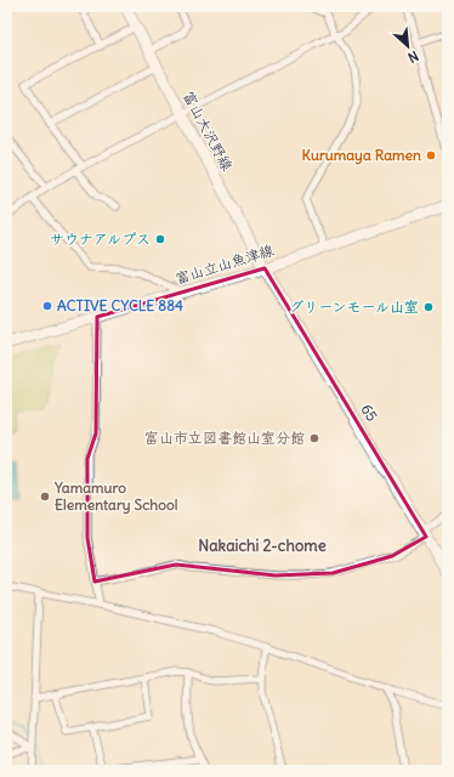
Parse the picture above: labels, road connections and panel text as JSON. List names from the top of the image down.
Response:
{
  "streets": {
    "main road": ["富山大沢野線", "富山立山魚津線", "65"]
  },
  "crossings": [
    ["富山大沢野線", "富山立山魚津線"],
    ["富山大沢野線", "65"],
    ["富山立山魚津線", "65"]
  ],
  "districts": ["Nakaichi 2-chome"],
  "places": [
    "Kurumaya Ramen",
    "サウナアルプス",
    "ACTIVE CYCLE 884",
    "グリーンモール山室",
    "富山市立図書館山室分館",
    "Yamamuro Elementary School"
  ],
  "north": "bottom right"
}
